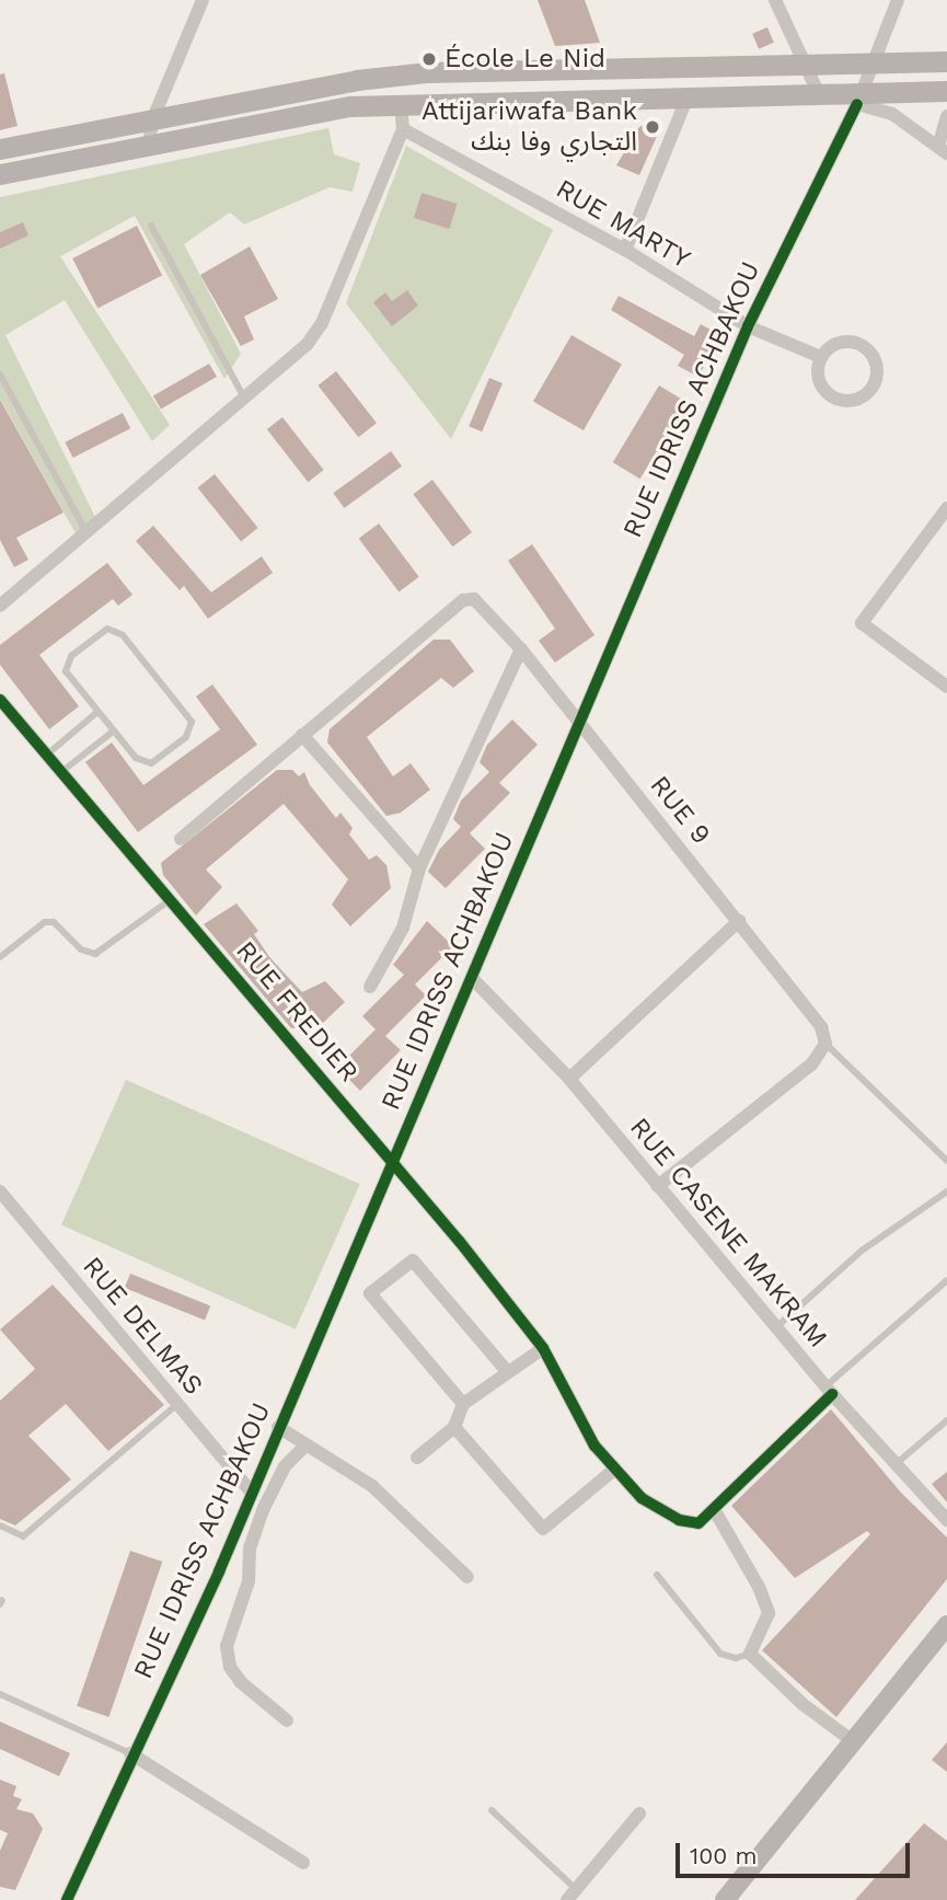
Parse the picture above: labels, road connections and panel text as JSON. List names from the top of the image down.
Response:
{
  "streets": {
    "street": [
      "RUE MARTY",
      "RUE IDRISS ACHBAKOU",
      "RUE 9",
      "RUE FREDIER",
      "RUE CASENE MAKRAM",
      "RUE DELMAS"
    ]
  },
  "crossings": [
    ["RUE MARTY", "RUE IDRISS ACHBAKOU"],
    ["RUE IDRISS ACHBAKOU", "RUE 9"],
    ["RUE IDRISS ACHBAKOU", "RUE FREDIER"],
    ["RUE IDRISS ACHBAKOU", "RUE CASENE MAKRAM"],
    ["RUE IDRISS ACHBAKOU", "RUE DELMAS"]
  ],
  "places": ["École Le Nid", "Attijariwafa Bank التجاري وفا بنك"],
  "scale_bar": "100 m"
}
